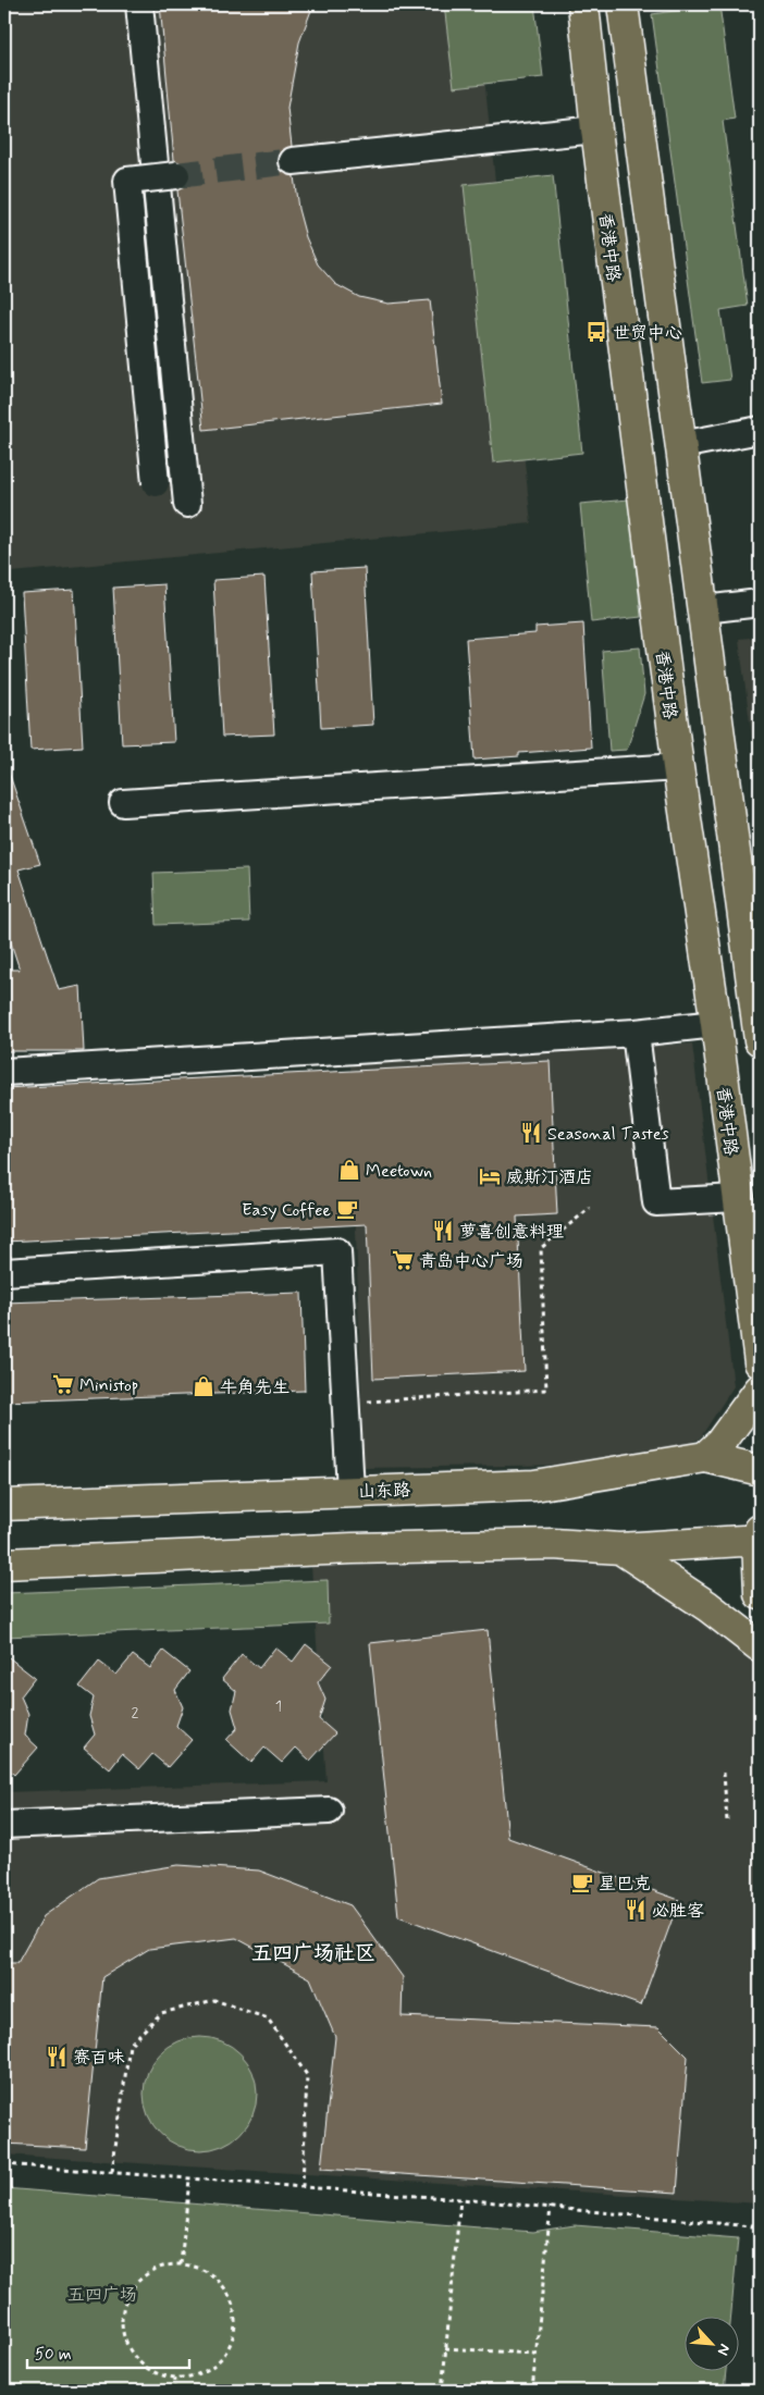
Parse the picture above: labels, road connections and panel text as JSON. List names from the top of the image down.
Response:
{
  "streets": {
    "main road": ["香港中路", "山东路"]
  },
  "districts": ["五四广场社区"],
  "parks": ["五四广场"],
  "places": {
    "bus stop": ["世贸中心"],
    "restaurant": [
      "Seasonal Tastes",
      "萝喜创意料理",
      "必胜客",
      "赛百味"
    ],
    "shop": ["Meetown", "牛角先生"],
    "hotel": ["威斯汀酒店"],
    "cafe": ["Easy Coffee", "星巴克"],
    "supermarket": ["青岛中心广场", "Ministop"]
  },
  "house_numbers": ["1", "2"],
  "scale_bar": "50 m",
  "north": "bottom right"
}
